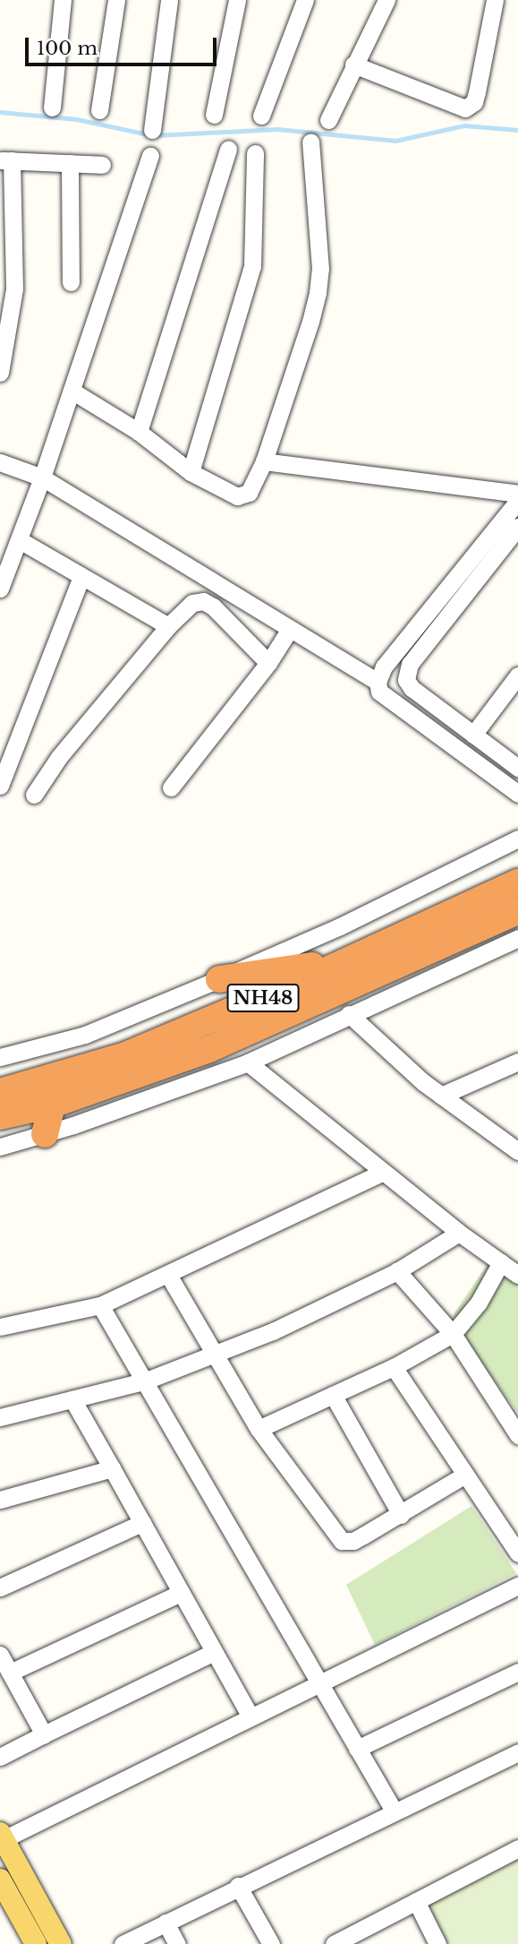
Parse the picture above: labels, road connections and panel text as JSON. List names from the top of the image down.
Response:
{
  "streets": {
    "highway": ["NH48"]
  },
  "scale_bar": "100 m"
}
